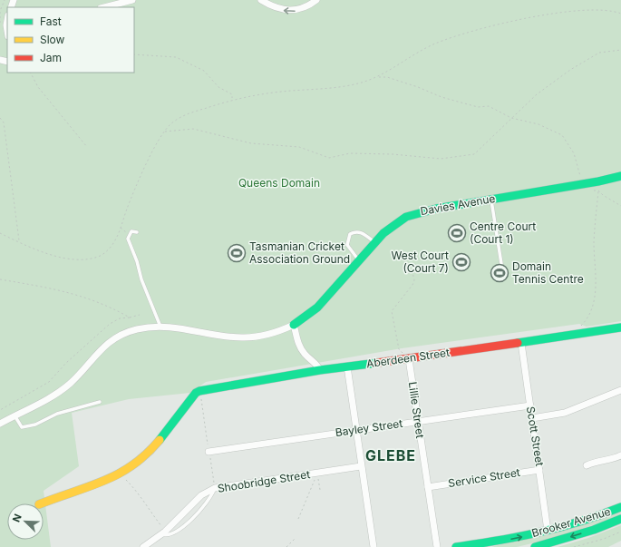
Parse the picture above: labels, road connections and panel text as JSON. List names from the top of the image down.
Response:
{
  "streets": {
    "main road": ["Davies Avenue", "Aberdeen Street", "Brooker Avenue"],
    "street": [
      "Lillie Street",
      "Bayley Street",
      "Scott Street",
      "Service Street",
      "Shoobridge Street"
    ]
  },
  "crossings": [
    ["Aberdeen Street", "Lillie Street"],
    ["Aberdeen Street", "Scott Street"],
    ["Lillie Street", "Bayley Street"],
    ["Lillie Street", "Service Street"],
    ["Bayley Street", "Scott Street"],
    ["Scott Street", "Service Street"],
    ["Scott Street", "Brooker Avenue"]
  ],
  "districts": ["GLEBE"],
  "parks": ["Queens Domain"],
  "places": {
    "sports": [
      "Centre Court (Court 1)",
      "Tasmanian Cricket Association Ground",
      "West Court (Court 7)",
      "Domain Tennis Centre"
    ]
  },
  "legend": ["Fast", "Slow", "Jam"],
  "north": "top left"
}
